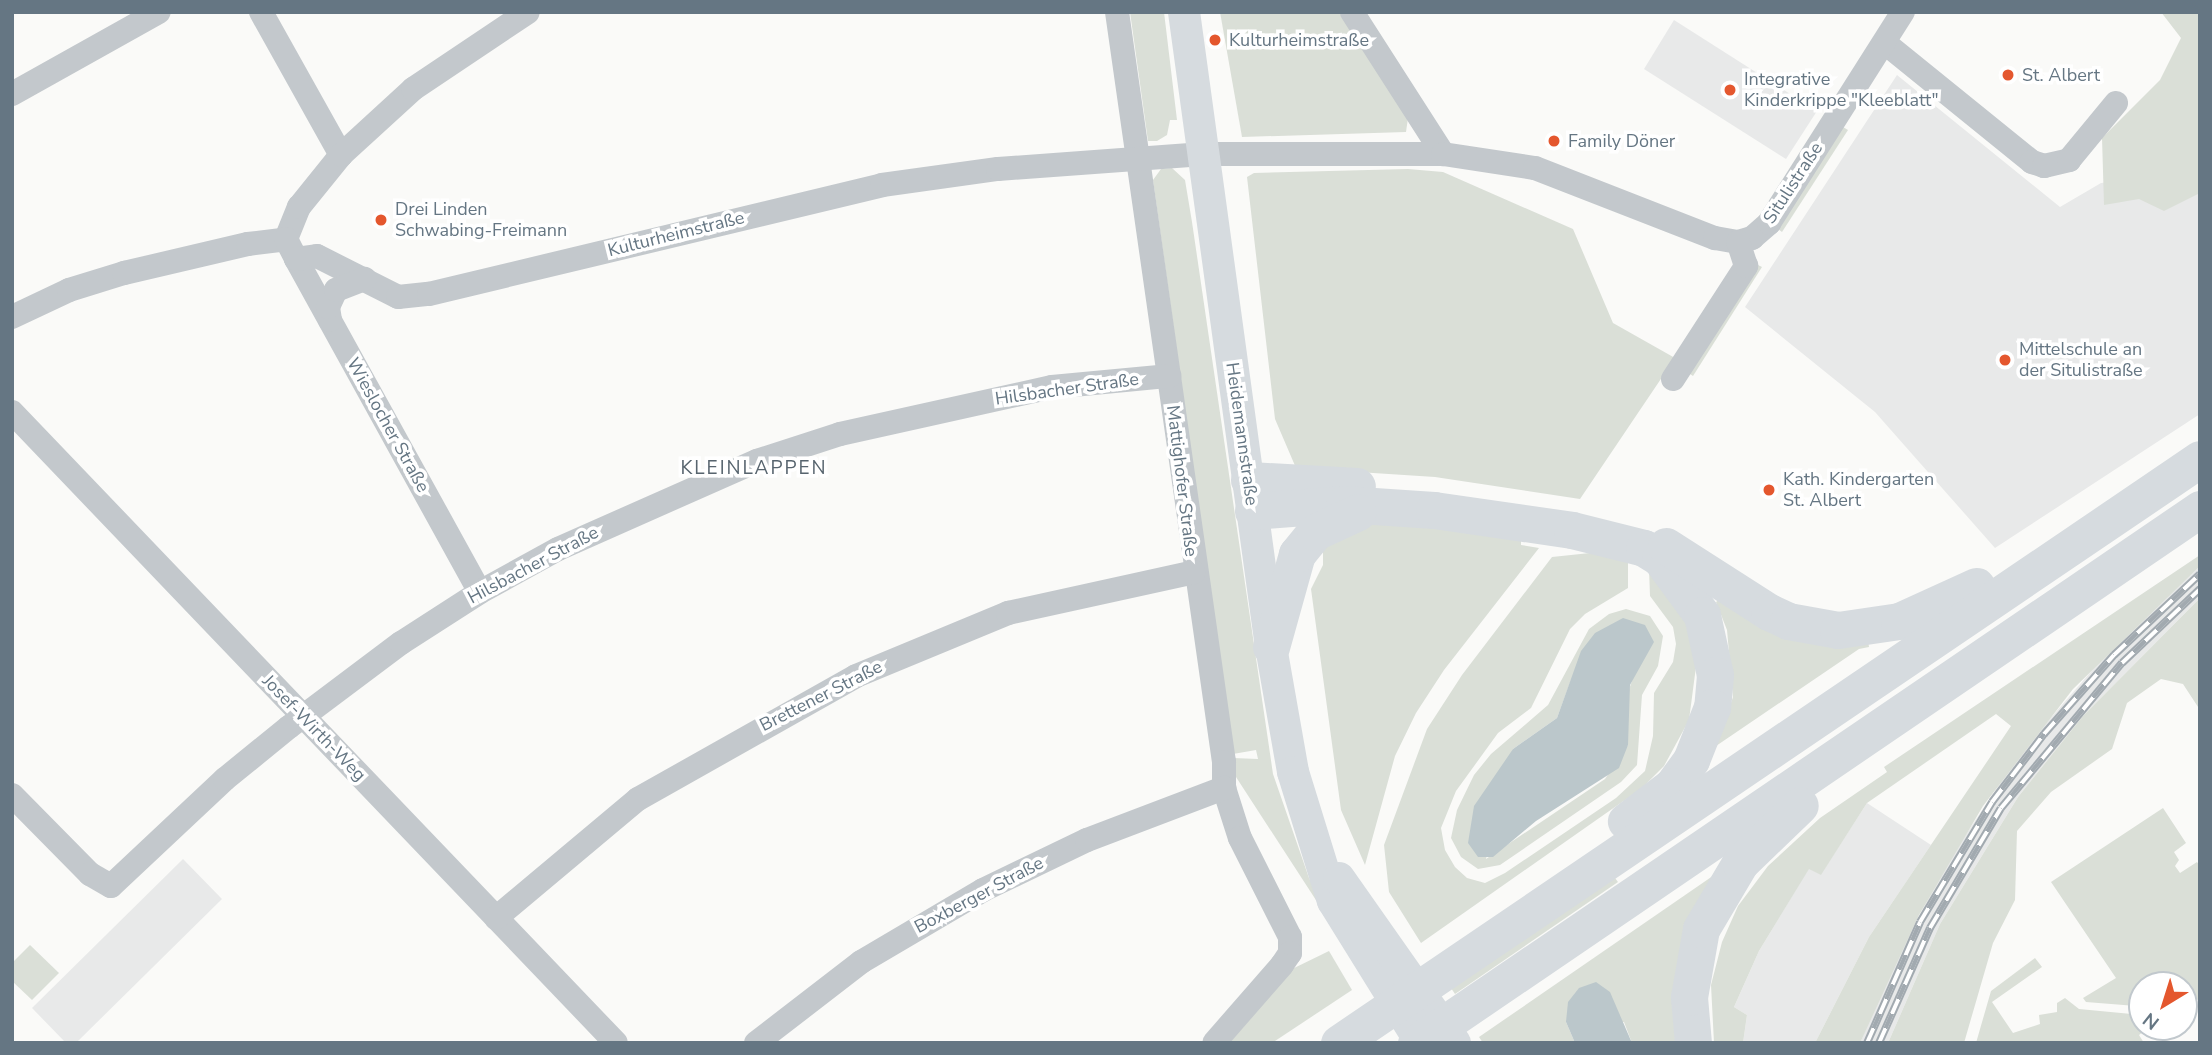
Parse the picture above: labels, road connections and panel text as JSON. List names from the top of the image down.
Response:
{
  "streets": {
    "main road": ["Heidemannstraße"],
    "street": [
      "Situlistraße",
      "Kulturheimstraße",
      "Hilsbacher Straße",
      "Wieslocher Straße",
      "Mattighofer Straße",
      "Brettener Straße",
      "Josef-Wirth-Weg",
      "Boxberger Straße"
    ]
  },
  "crossings": [
    ["Situlistraße", "Kulturheimstraße"],
    ["Kulturheimstraße", "Wieslocher Straße"],
    ["Kulturheimstraße", "Heidemannstraße"],
    ["Kulturheimstraße", "Mattighofer Straße"],
    ["Hilsbacher Straße", "Wieslocher Straße"],
    ["Hilsbacher Straße", "Mattighofer Straße"],
    ["Hilsbacher Straße", "Josef-Wirth-Weg"],
    ["Mattighofer Straße", "Brettener Straße"],
    ["Mattighofer Straße", "Boxberger Straße"],
    ["Brettener Straße", "Josef-Wirth-Weg"]
  ],
  "districts": ["KLEINLAPPEN"],
  "places": [
    "Kulturheimstraße",
    "St. Albert",
    "Integrative Kinderkrippe \"Kleeblatt\"",
    "Family Döner",
    "Drei Linden Schwabing-Freimann",
    "Mittelschule an der Situlistraße",
    "Kath. Kindergarten St. Albert"
  ],
  "north": "bottom left"
}
